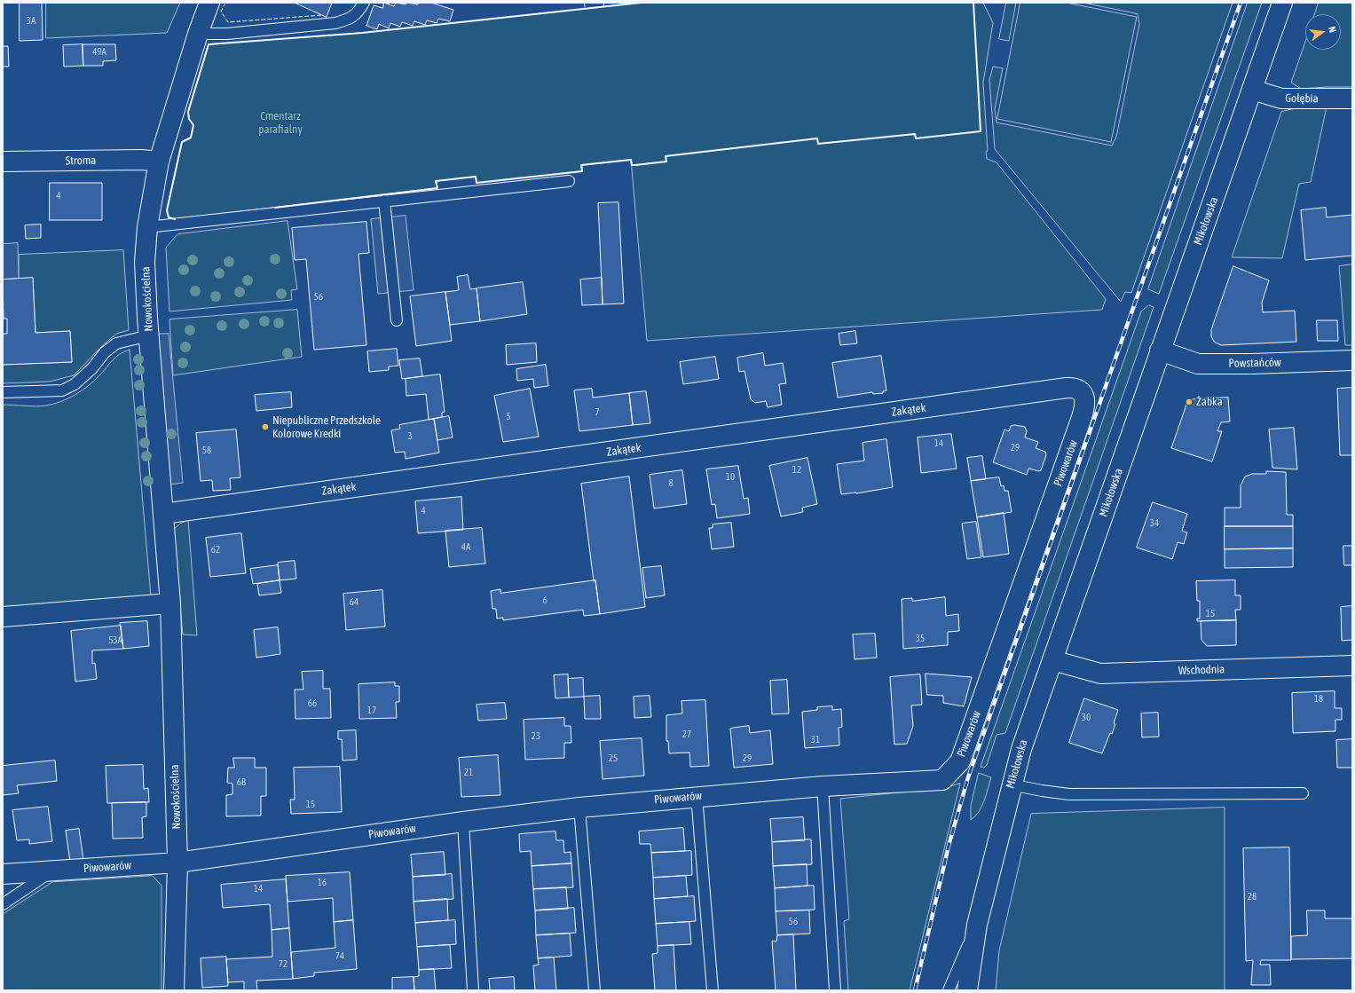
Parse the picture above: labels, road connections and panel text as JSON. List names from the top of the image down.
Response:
{
  "streets": {
    "street": [
      "Gołębia",
      "Stroma",
      "Mikołowska",
      "Nowokościelna",
      "Powstańców",
      "Zakątek",
      "Piwowarów",
      "Wschodnia"
    ]
  },
  "crossings": [
    ["Gołębia", "Mikołowska"],
    ["Stroma", "Nowokościelna"],
    ["Mikołowska", "Powstańców"],
    ["Mikołowska", "Wschodnia"],
    ["Nowokościelna", "Zakątek"],
    ["Nowokościelna", "Piwowarów"],
    ["Zakątek", "Piwowarów"]
  ],
  "parks": ["Cmentarz parafialny"],
  "places": ["Żabka", "Niepubliczne Przedszkole Kolorowe Kredki"],
  "house_numbers": [
    "3A",
    "49A",
    "4",
    "56",
    "7",
    "5",
    "3",
    "14",
    "29",
    "58",
    "12",
    "10",
    "8",
    "4",
    "34",
    "4A",
    "62",
    "6",
    "64",
    "15",
    "35",
    "53A",
    "18",
    "66",
    "17",
    "30",
    "27",
    "23",
    "31",
    "25",
    "29",
    "21",
    "68",
    "15",
    "16",
    "14",
    "28",
    "56",
    "74",
    "72"
  ],
  "north": "right"
}
